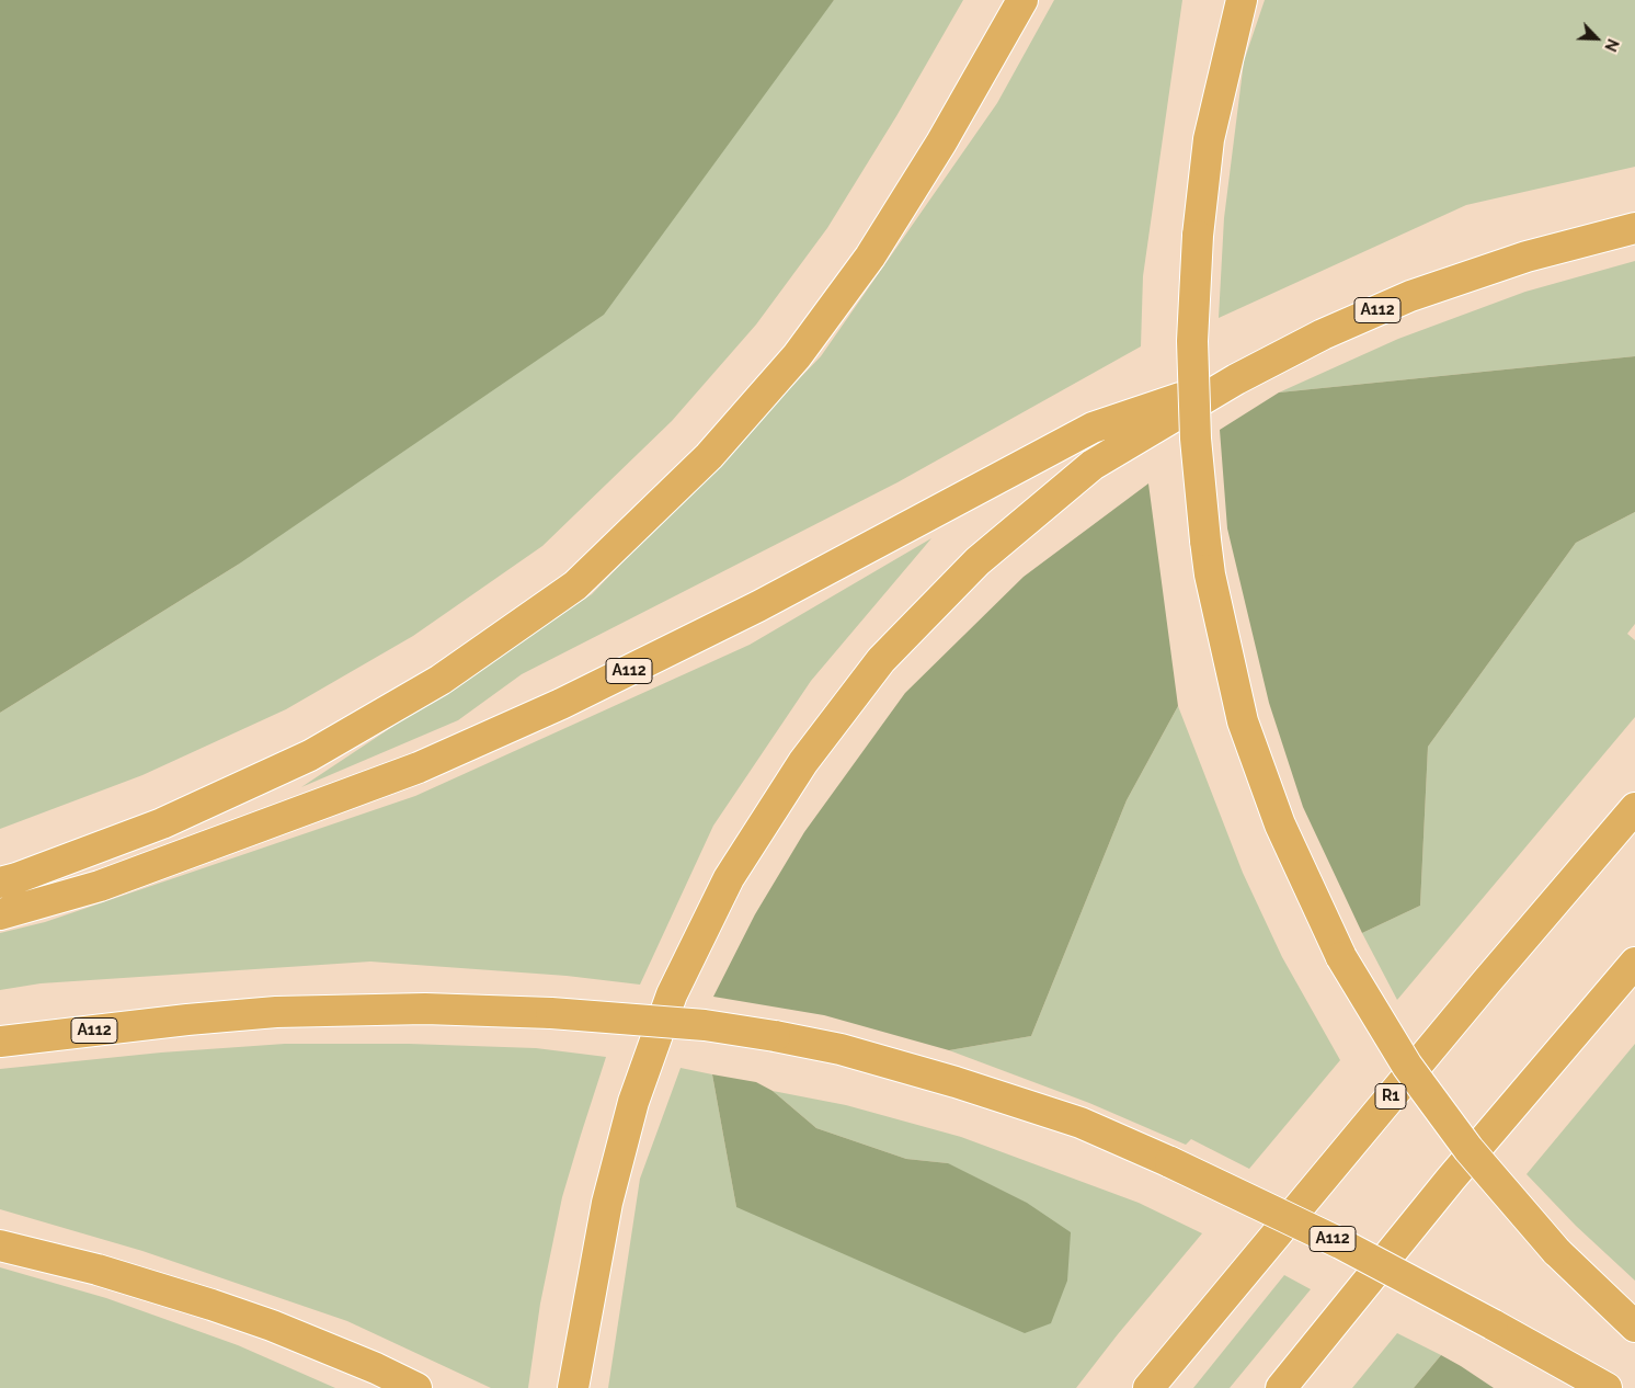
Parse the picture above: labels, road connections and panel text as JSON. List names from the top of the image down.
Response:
{
  "streets": {
    "highway": ["A112", "R1"]
  },
  "north": "bottom right"
}
